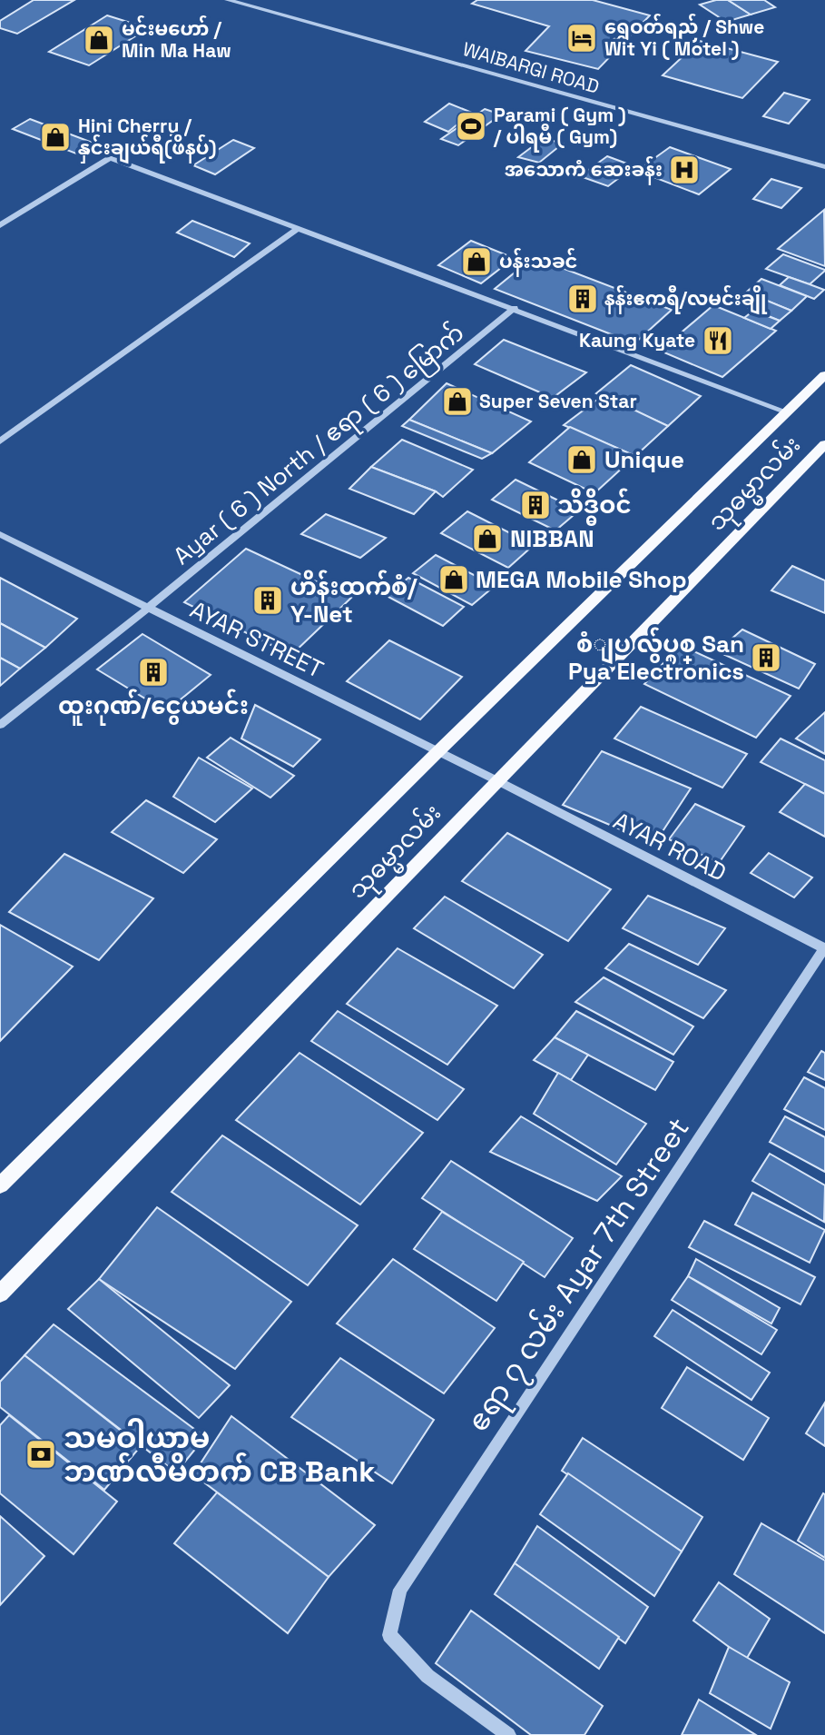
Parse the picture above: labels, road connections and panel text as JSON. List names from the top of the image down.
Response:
{
  "streets": {
    "main road": ["သုဓမ္မာလမ်း"],
    "street": [
      "WAIBARGI ROAD",
      "Ayar ( 6 ) North / ဧရာ ( 6 ) မြောက်",
      "AYAR STREET",
      "AYAR ROAD",
      "ဧရာ ၇ လမ်း Ayar 7th Street"
    ]
  },
  "crossings": [
    ["Ayar ( 6 ) North / ဧရာ ( 6 ) မြောက်", "AYAR STREET"],
    ["သုဓမ္မာလမ်း", "AYAR STREET"],
    ["သုဓမ္မာလမ်း", "AYAR ROAD"],
    ["AYAR STREET", "AYAR ROAD"],
    ["AYAR ROAD", "ဧရာ ၇ လမ်း Ayar 7th Street"]
  ],
  "places": {
    "hotel": ["ရွှေဝတ်ရည် / Shwe Wit Yi ( Motel )"],
    "shop": [
      "မင်းမဟော် / Min Ma Haw",
      "Hini Cherry / နှင်းချယ်ရီ(ဖိနပ်)",
      "ပန်းသခင်",
      "Super Seven Star",
      "Unique",
      "NIBBAN",
      "MEGA Mobile Shop"
    ],
    "sports": ["Parami ( Gym ) / ပါရမီ ( Gym)"],
    "hospital": ["အသောကံ ဆေးခန်း"],
    "building": [
      "နန်းဧကရီ/လမင်းချို",
      "သိဒ္ဓိဝင်",
      "ဟိန်းထက်စံ/ Y-Net",
      "စံျပ လ်ွပ္စစ္ San Pya Electronics",
      "ထူးဂုဏ်/ငွေယမင်း"
    ],
    "restaurant": ["Kaung Kyate"],
    "bank": ["သမဝါယာမ ဘဏ်လီမိတက် CB Bank"]
  }
}
